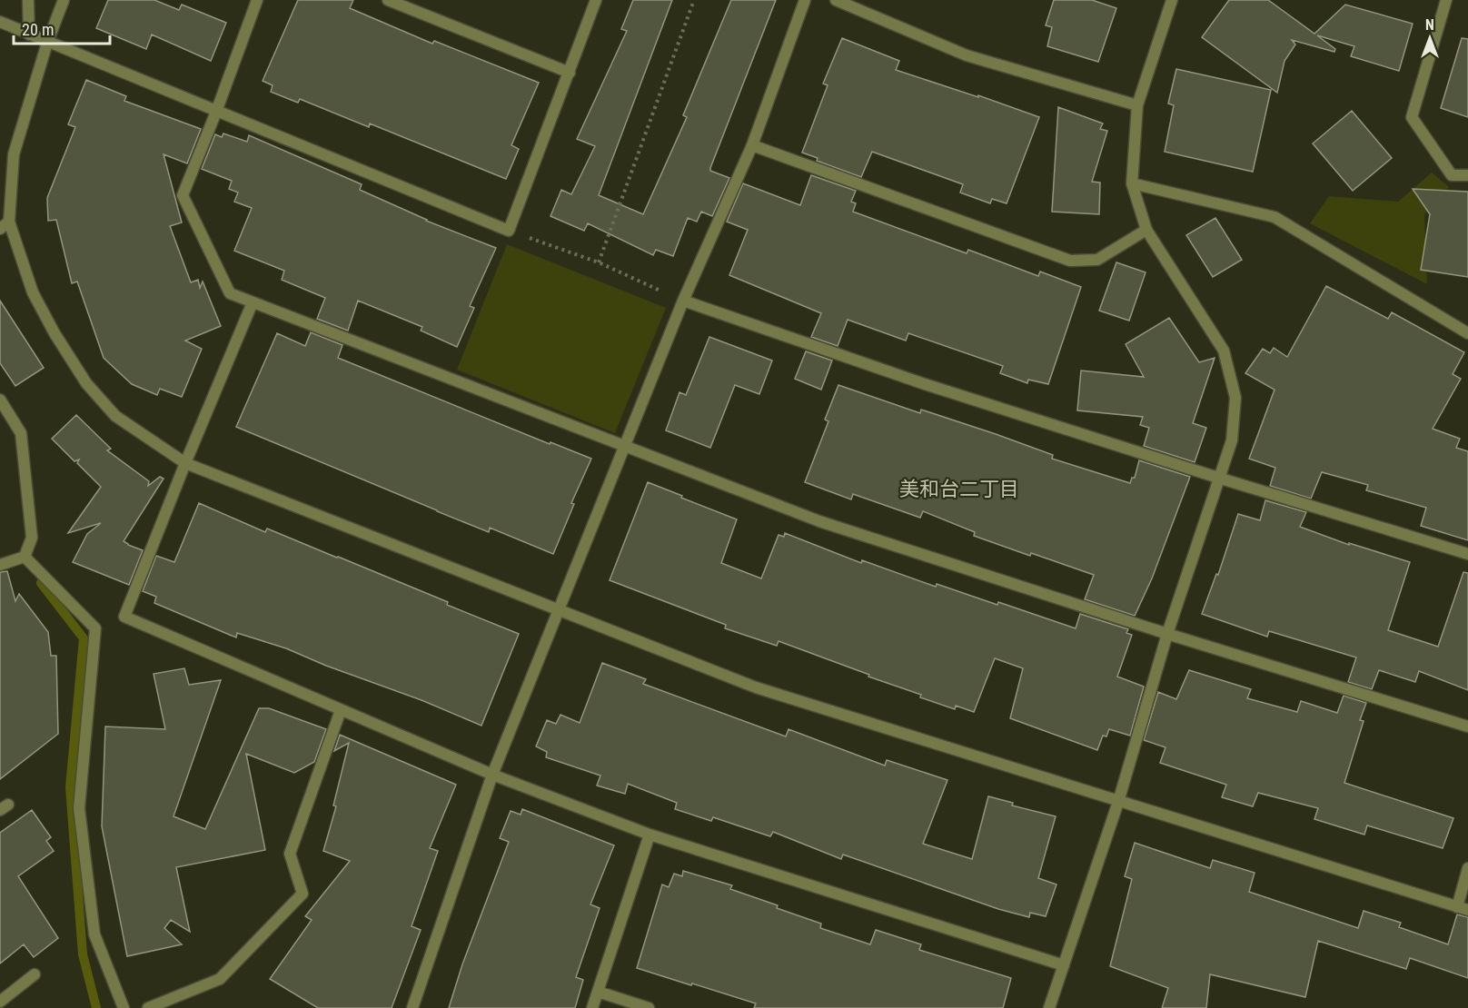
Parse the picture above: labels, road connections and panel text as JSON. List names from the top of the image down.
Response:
{
  "districts": ["美和台二丁目"],
  "scale_bar": "20 m",
  "north": "top"
}
